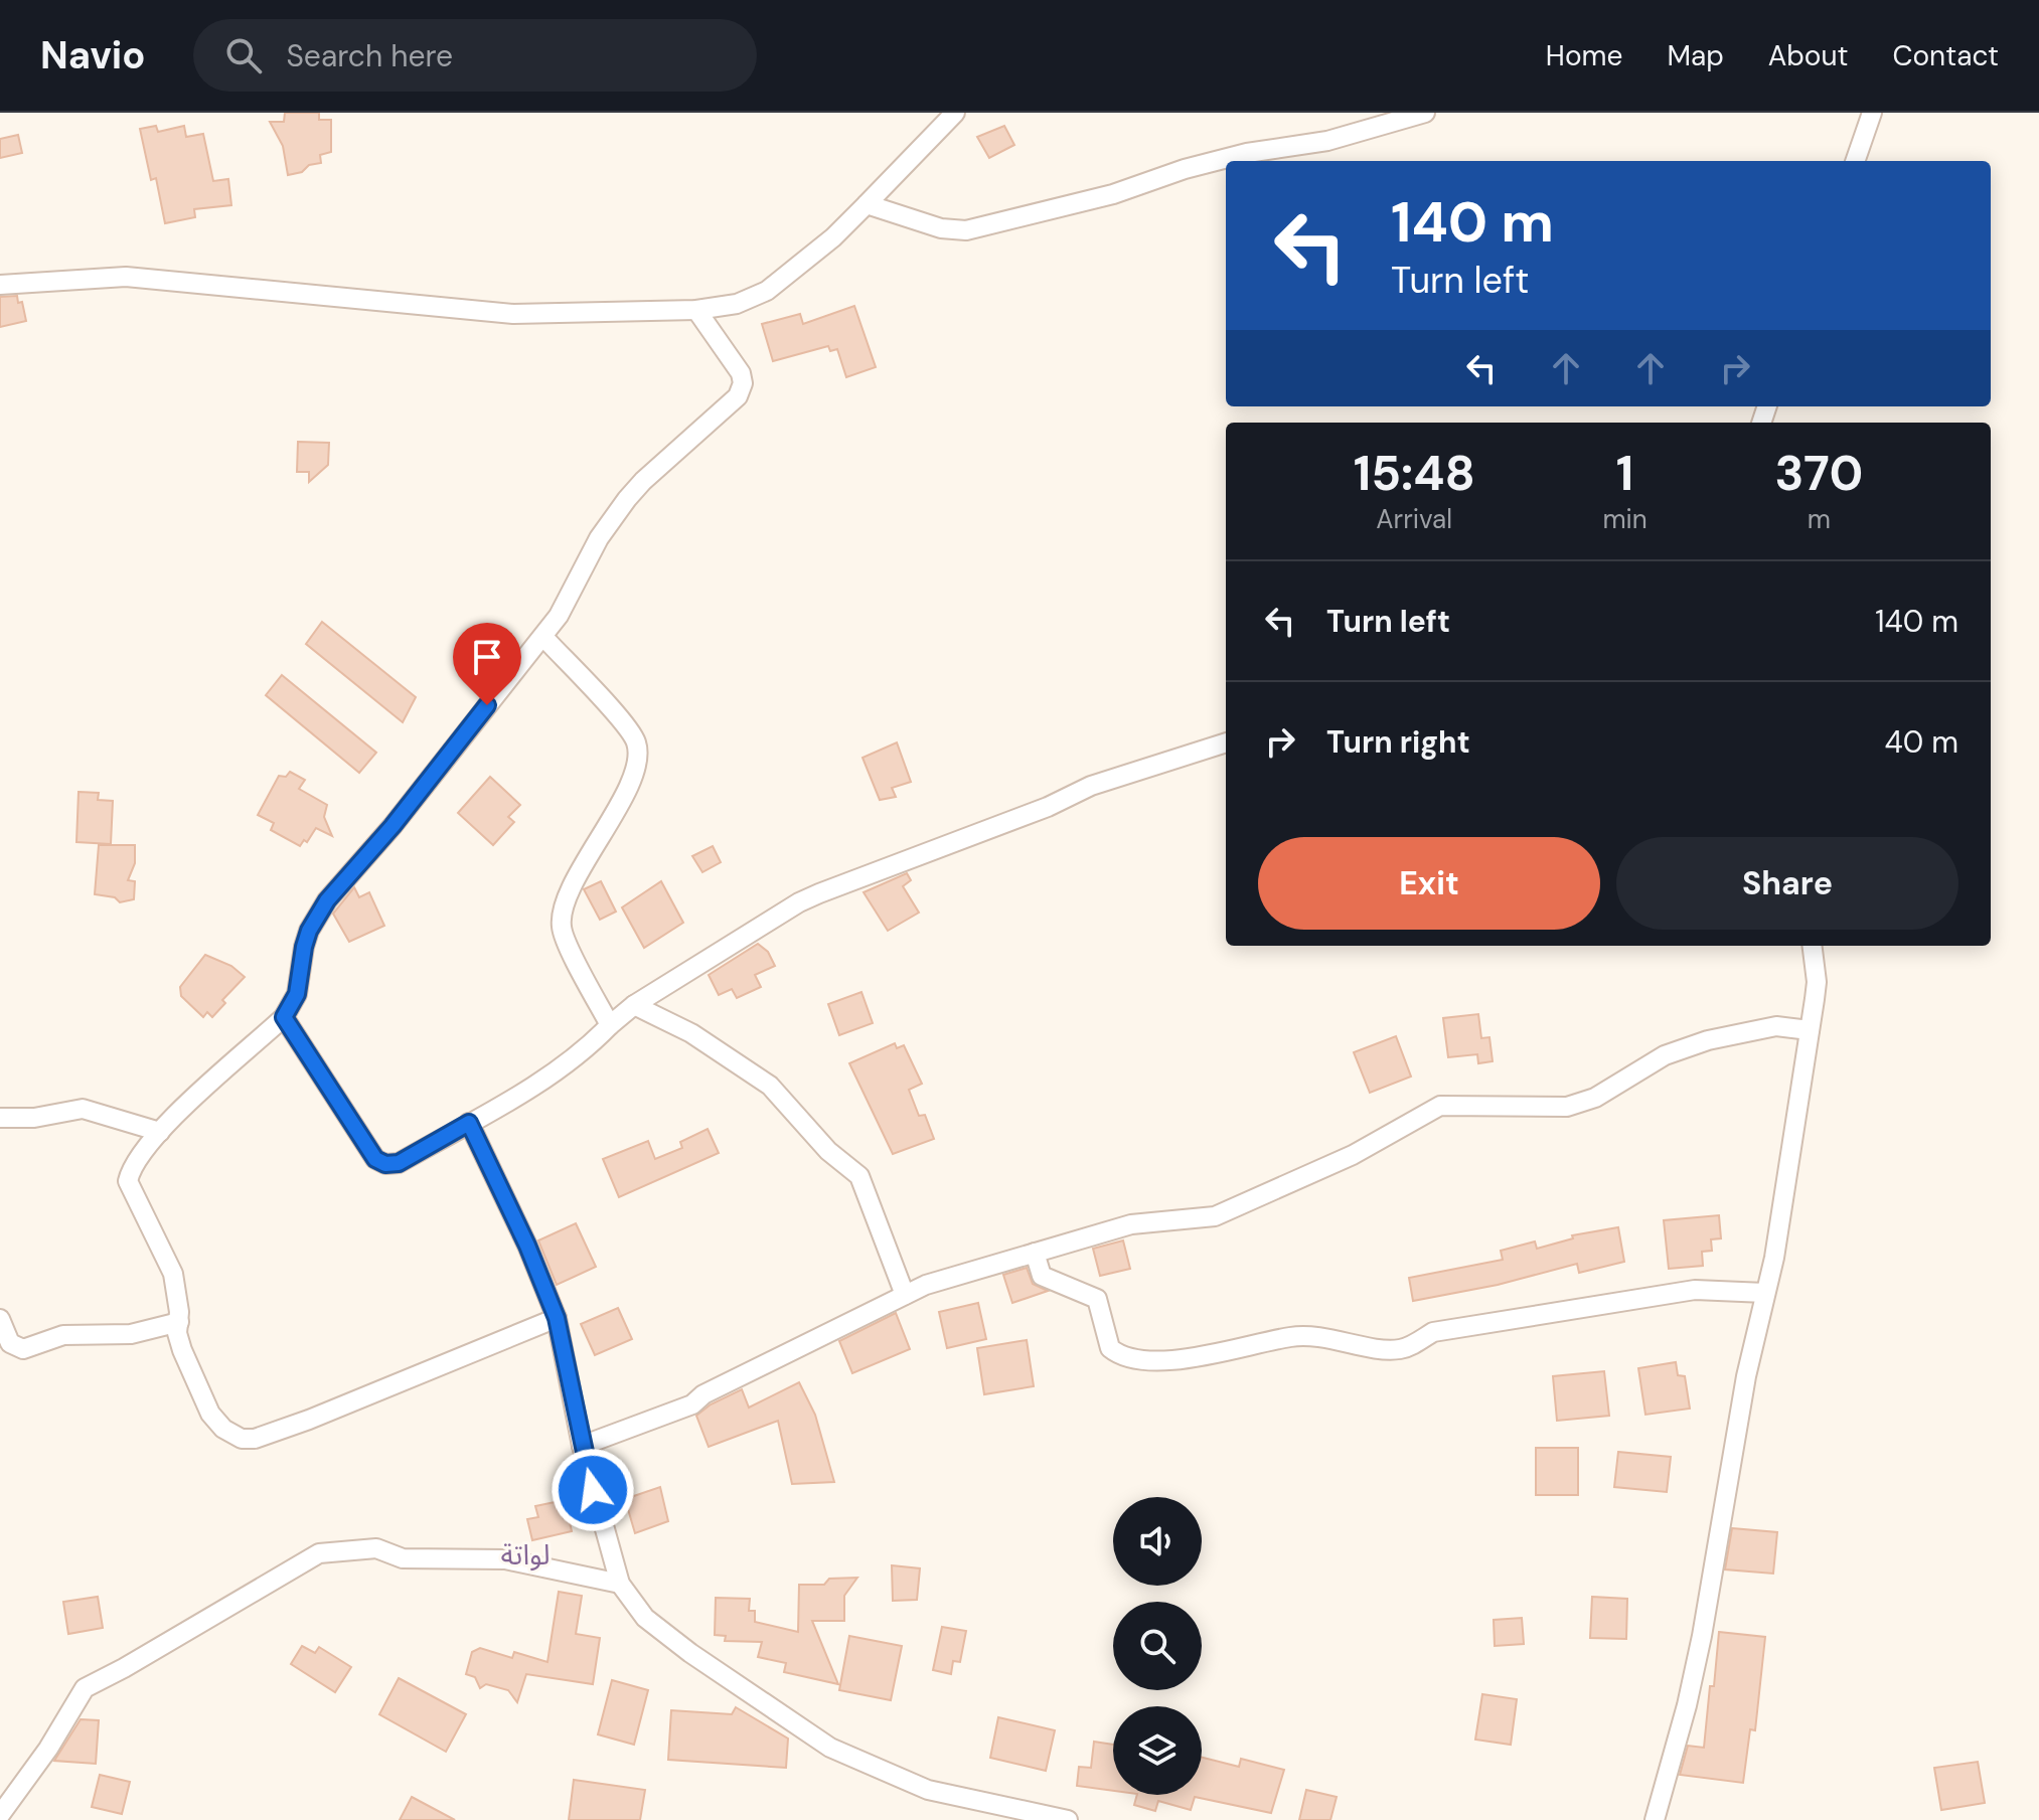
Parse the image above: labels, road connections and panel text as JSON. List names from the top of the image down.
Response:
{
  "districts": ["لواتة"],
  "page": {
    "header": "Navio",
    "search": "Search here",
    "nav": [
      "Home",
      "Map",
      "About",
      "Contact"
    ],
    "turn": ["140 m", "Turn left"],
    "eta": [
      "15:48",
      "Arrival",
      "1",
      "min",
      "370",
      "m"
    ],
    "list": [
      {
        "name": "Turn left",
        "value": "140 m"
      },
      {
        "name": "Turn right",
        "value": "40 m"
      }
    ],
    "buttons": ["Exit", "Share"]
  }
}
